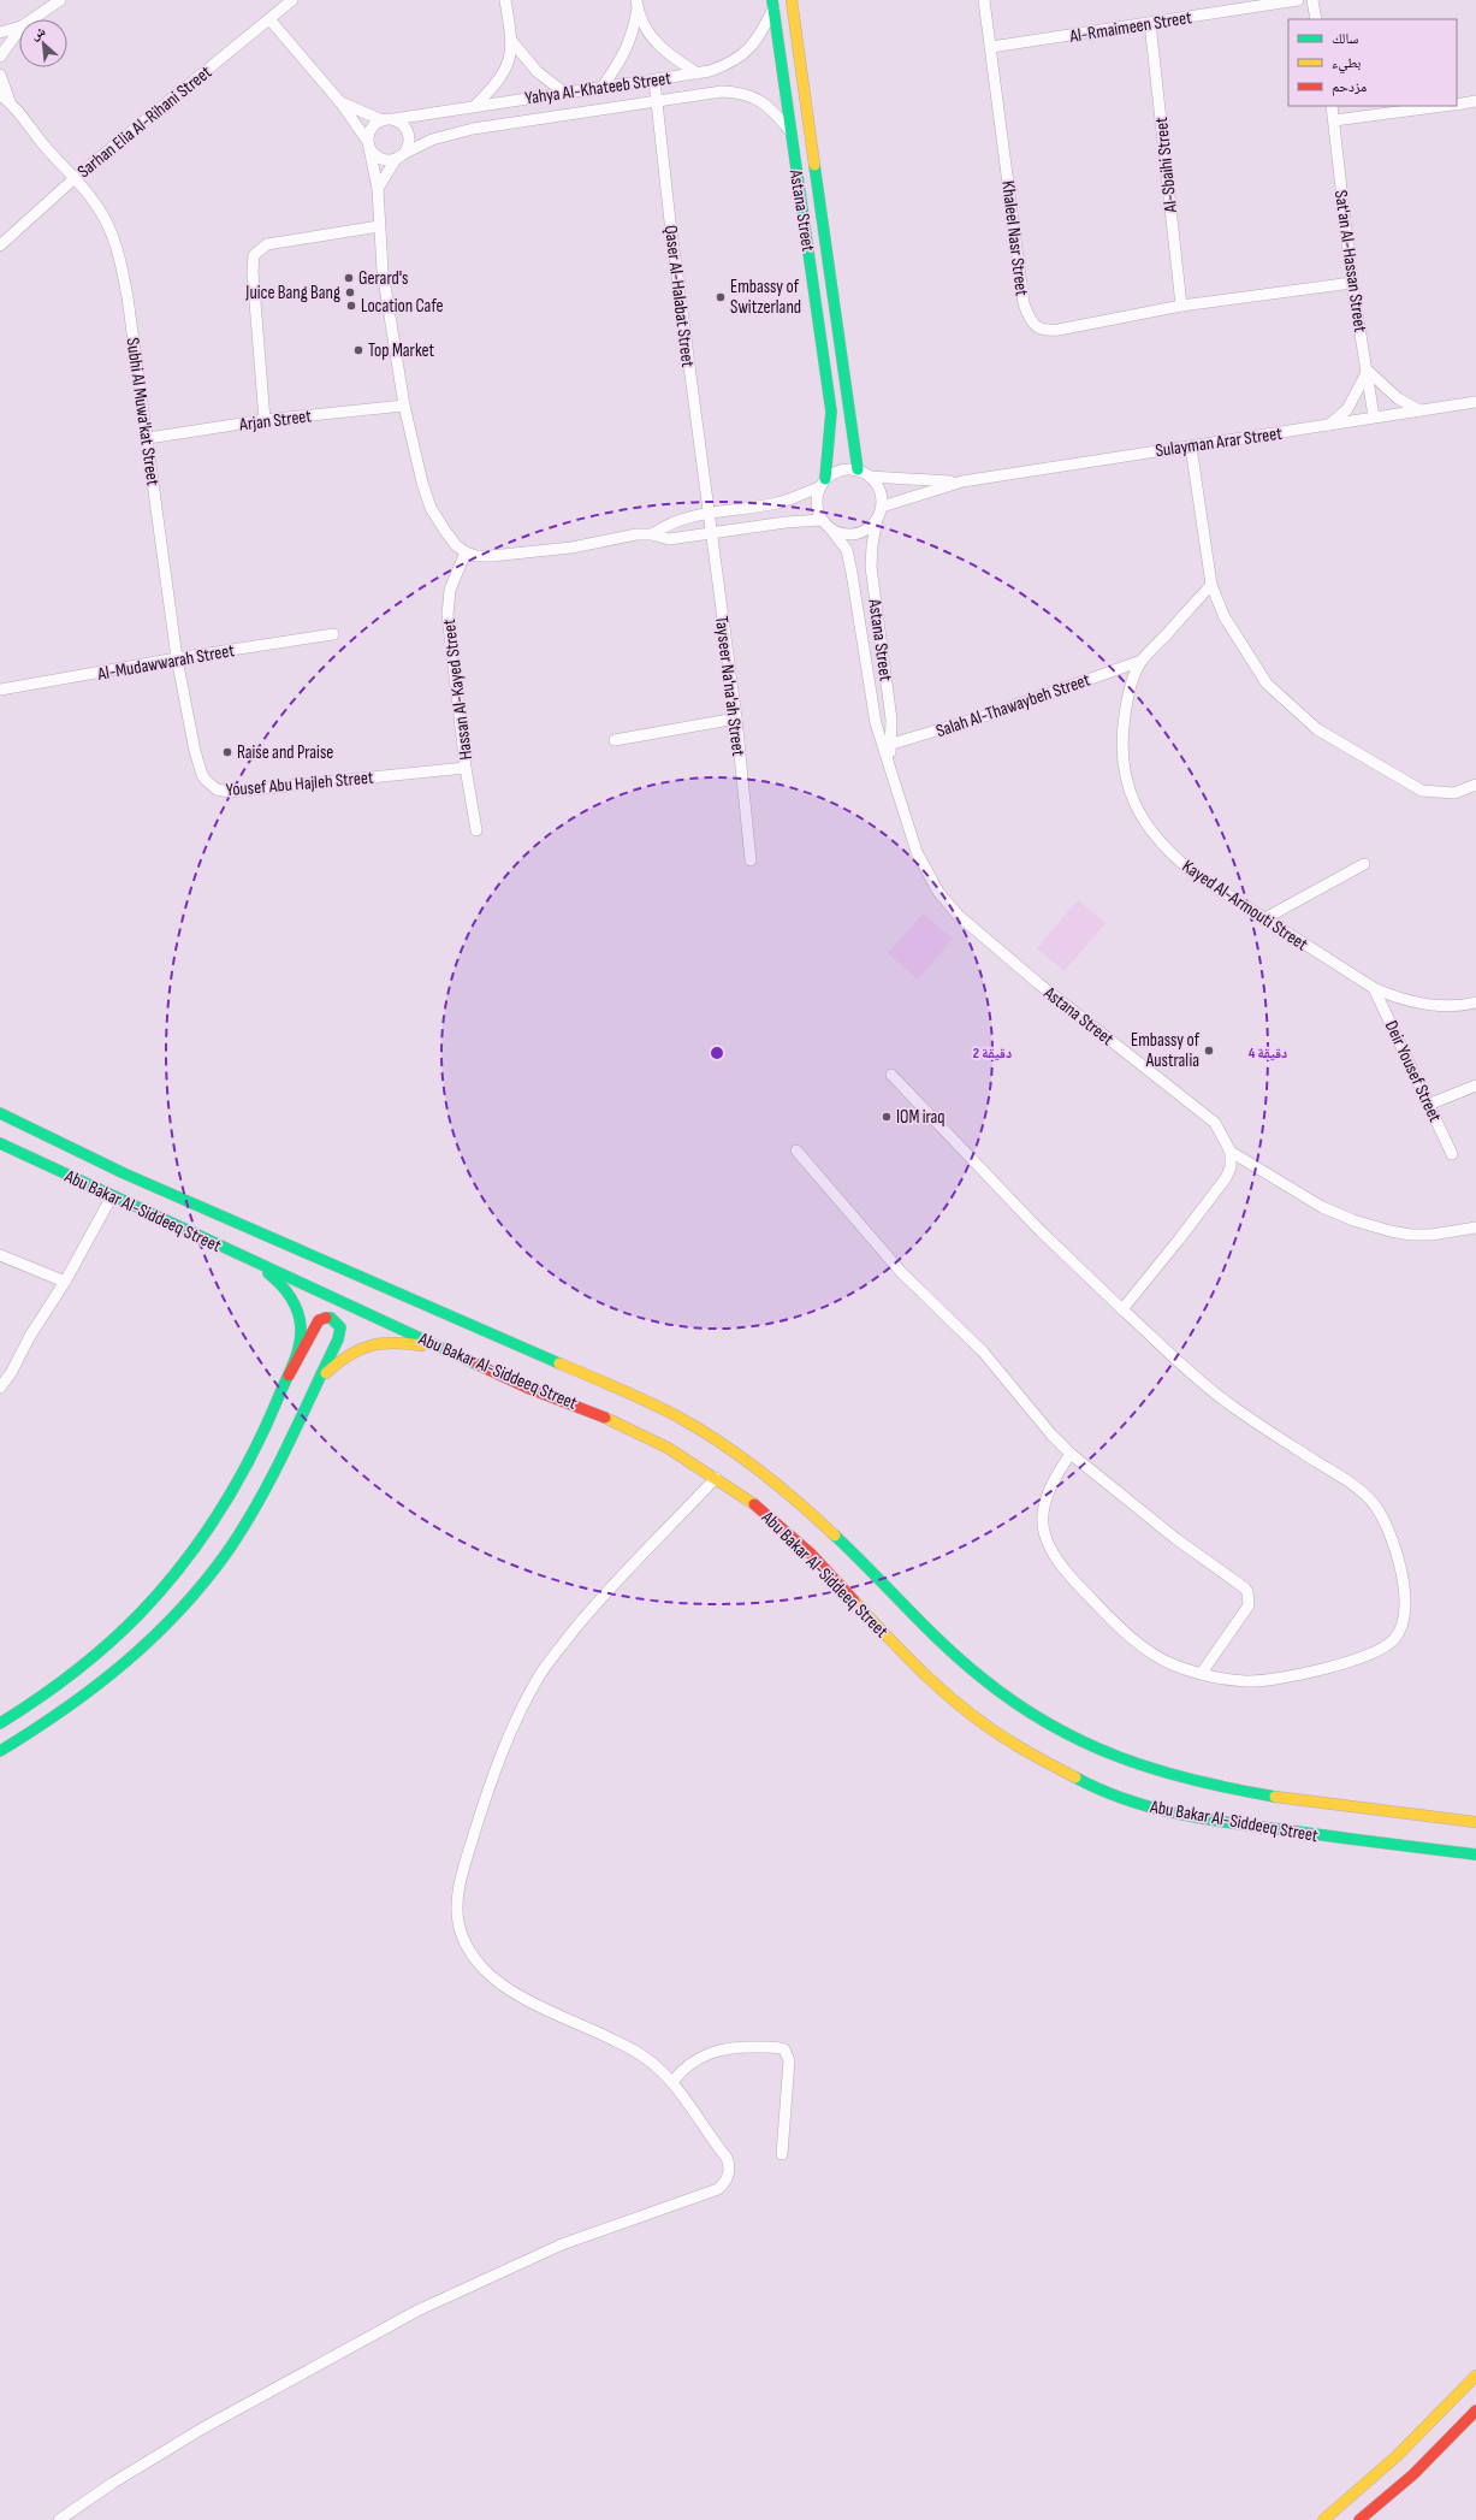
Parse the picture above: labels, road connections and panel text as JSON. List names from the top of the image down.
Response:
{
  "streets": {
    "main road": ["Astana Street", "Abu Bakar Al-Siddeeq Street"],
    "street": [
      "Al-Rmaimeen Street",
      "Yahya Al-Khateeb Street",
      "Sarhan Elia Al-Rihani Street",
      "Al-Sbaihi Street",
      "Khaleel Nasr Street",
      "Sat'an Al-Hassan Street",
      "Qaser Al-Halabat Street",
      "Subhi Al Muwa'kat Street",
      "Arjan Street",
      "Sulayman Arar Street",
      "Al-Mudawwarah Street",
      "Tayseer Na'na'ah Street",
      "Hassan Al-Kayed Street",
      "Salah Al-Thawaybeh Street",
      "Yousef Abu Hajleh Street",
      "Kayed Al-Armouti Street",
      "Deir Yousef Street"
    ]
  },
  "crossings": [
    ["Al-Rmaimeen Street", "Al-Sbaihi Street"],
    ["Al-Rmaimeen Street", "Khaleel Nasr Street"],
    ["Yahya Al-Khateeb Street", "Astana Street"],
    ["Yahya Al-Khateeb Street", "Qaser Al-Halabat Street"],
    ["Sarhan Elia Al-Rihani Street", "Subhi Al Muwa'kat Street"],
    ["Al-Sbaihi Street", "Khaleel Nasr Street"],
    ["Astana Street", "Sulayman Arar Street"],
    ["Astana Street", "Salah Al-Thawaybeh Street"],
    ["Khaleel Nasr Street", "Sat'an Al-Hassan Street"],
    ["Sat'an Al-Hassan Street", "Sulayman Arar Street"],
    ["Qaser Al-Halabat Street", "Tayseer Na'na'ah Street"],
    ["Subhi Al Muwa'kat Street", "Arjan Street"],
    ["Subhi Al Muwa'kat Street", "Al-Mudawwarah Street"],
    ["Subhi Al Muwa'kat Street", "Yousef Abu Hajleh Street"],
    ["Al-Mudawwarah Street", "Yousef Abu Hajleh Street"],
    ["Hassan Al-Kayed Street", "Yousef Abu Hajleh Street"],
    ["Salah Al-Thawaybeh Street", "Kayed Al-Armouti Street"],
    ["Kayed Al-Armouti Street", "Deir Yousef Street"]
  ],
  "places": [
    "Gerard's",
    "Juice Bang Bang",
    "Embassy of Switzerland",
    "Location Cafe",
    "Top Market",
    "Raise and Praise",
    "Embassy of Australia",
    "IOM iraq"
  ],
  "legend": ["سالك", "بطيء", "مزدحم"],
  "north": "top left",
  "rings": ["2 دقيقة", "4 دقيقة"]
}
